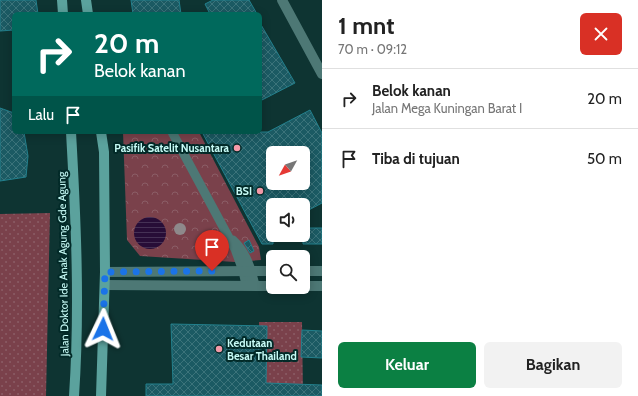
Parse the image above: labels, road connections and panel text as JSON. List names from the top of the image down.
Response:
{
  "streets": {
    "main road": ["Jalan Doktor Ide Anak Agung Gde Agung"]
  },
  "places": ["Pasifik Satelit Nusantara", "BSI", "Kedutaan Besar Thailand"],
  "north": "bottom left",
  "page": {
    "heading": ["1 mnt", "70 m · 09:12"],
    "turn": ["20 m", "Belok kanan"],
    "list": [
      {
        "name": "Belok kanan",
        "note": "Jalan Mega Kuningan Barat I",
        "value": "20 m"
      },
      {
        "name": "Tiba di tujuan",
        "value": "50 m"
      }
    ],
    "then": "Lalu",
    "buttons": ["Keluar", "Bagikan"]
  }
}
